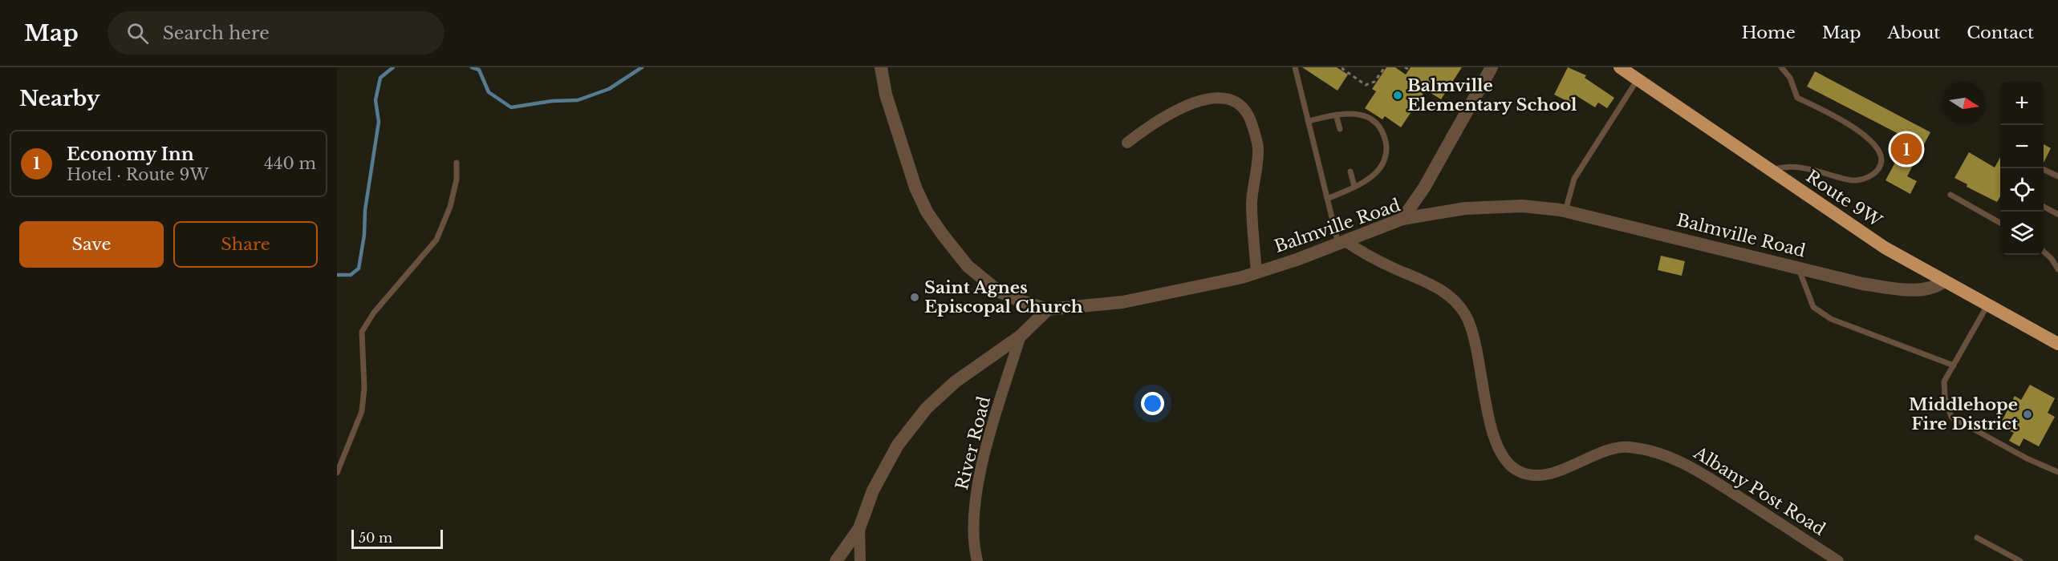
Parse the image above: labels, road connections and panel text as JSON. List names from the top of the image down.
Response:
{
  "streets": {
    "highway": ["Route 9W"],
    "street": ["Balmville Road", "River Road", "Albany Post Road"]
  },
  "crossings": [
    ["Route 9W", "Balmville Road"],
    ["Balmville Road", "Albany Post Road"]
  ],
  "places": ["Balmville Elementary School", "Saint Agnes Episcopal Church", "Middlehope Fire District"],
  "scale_bar": "50 m",
  "north": "right",
  "page": {
    "header": "Map",
    "search": "Search here",
    "nav": [
      "Home",
      "Map",
      "About",
      "Contact"
    ],
    "heading": "Nearby",
    "map_buttons": ["+", "−"],
    "list": [
      {
        "mark": "1",
        "name": "Economy Inn",
        "note": "Hotel · Route 9W",
        "value": "440 m"
      }
    ],
    "pins": "1",
    "buttons": ["Save", "Share"],
    "scale": "50 m"
  }
}
